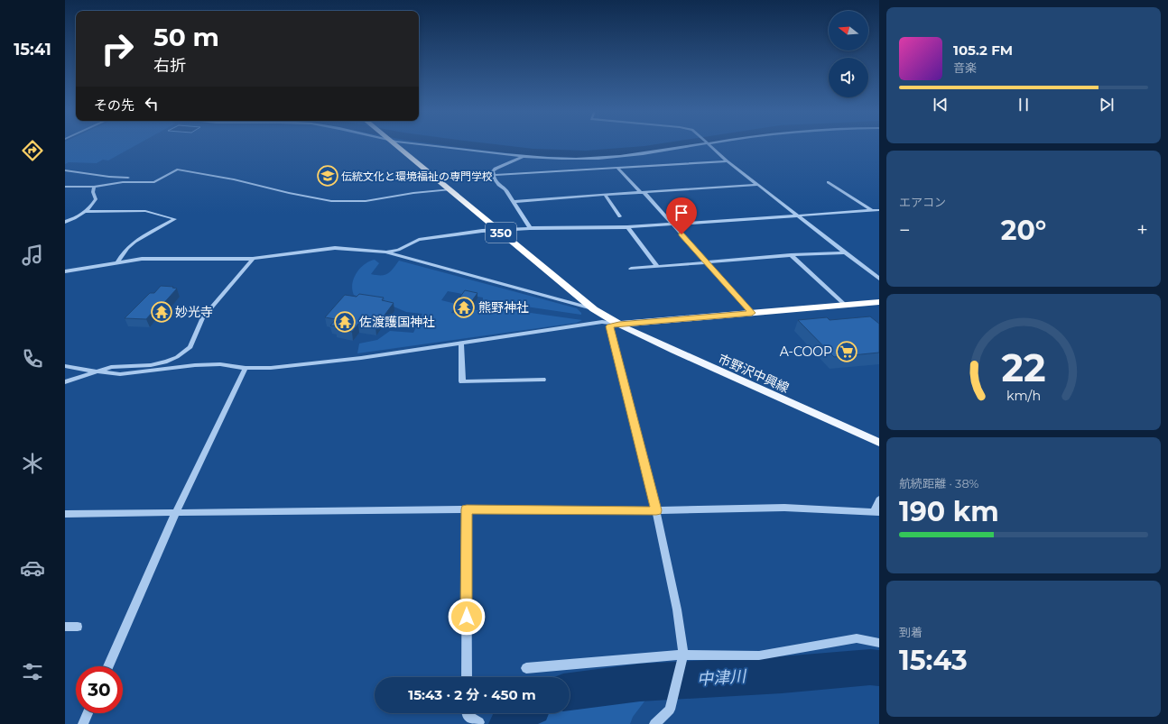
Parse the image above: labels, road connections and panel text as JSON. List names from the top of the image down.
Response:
{
  "streets": {
    "highway": ["350"],
    "main road": ["市野沢中興線"]
  },
  "crossings": [
    ["350", "市野沢中興線"]
  ],
  "water": ["中津川"],
  "places": {
    "school or university": ["伝統文化と環境福祉の専門学校"],
    "temple": ["熊野神社", "妙光寺", "佐渡護国神社"],
    "supermarket": ["A-COOP"]
  },
  "north": "left",
  "page": {
    "tabs": "15:41",
    "turn": ["50 m", "右折"],
    "song": ["105.2 FM", "音楽"],
    "then": "その先",
    "tile": [
      "エアコン",
      ["航続距離 · 38%", "190 km"],
      ["到着", "15:43"]
    ],
    "heat": ["−", "20°", "+"],
    "limit": "30",
    "trip": "15:43 · 2 分 · 450 m",
    "gauge": ["22", "km/h"]
  }
}
